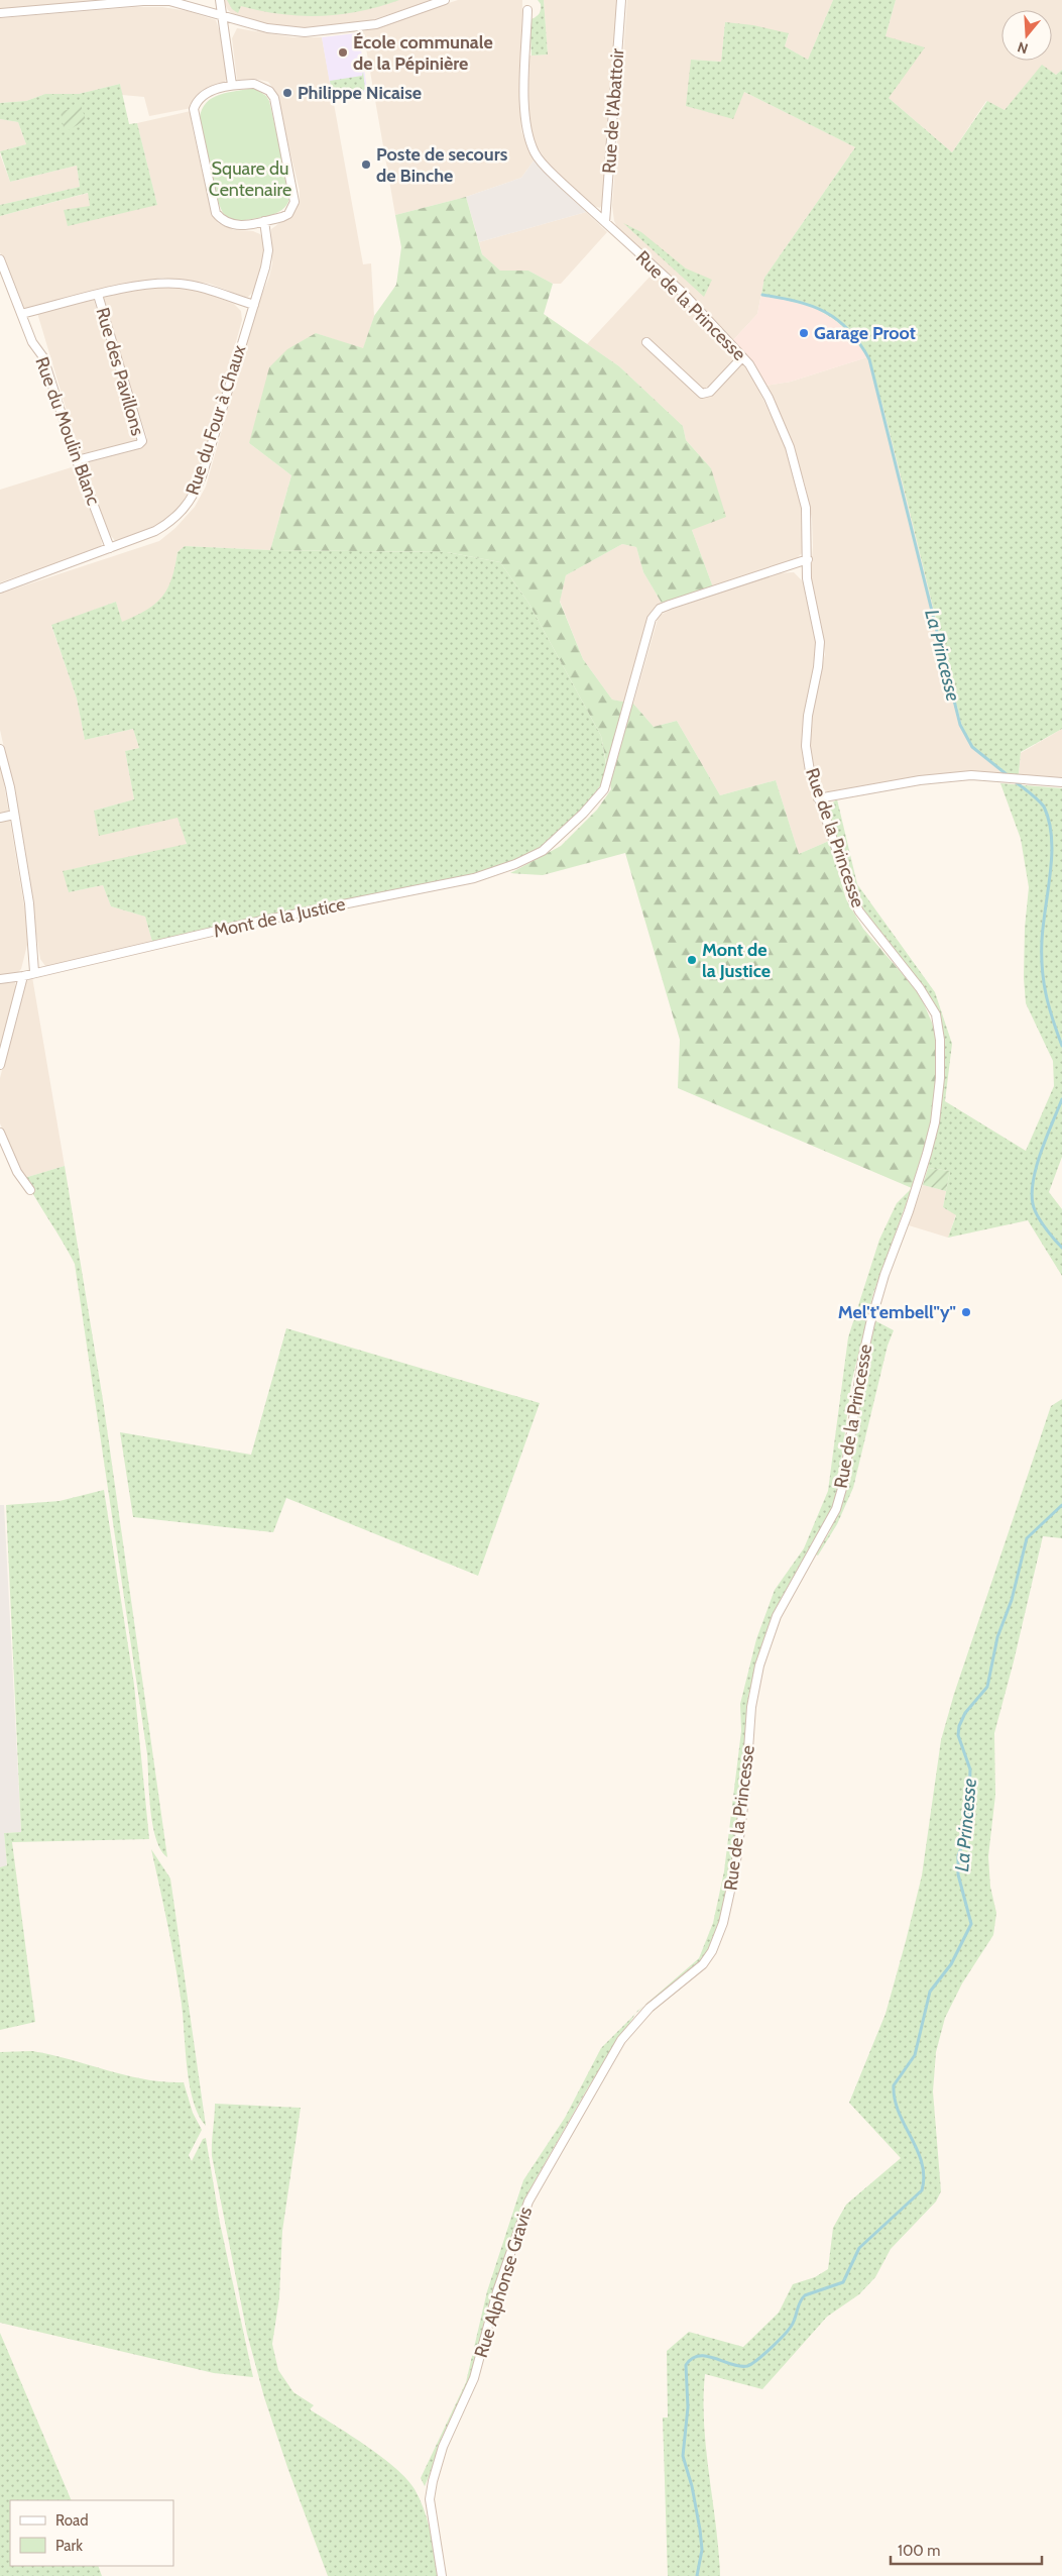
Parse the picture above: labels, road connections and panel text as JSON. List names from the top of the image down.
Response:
{
  "streets": {
    "street": [
      "Rue de l'Abattoir",
      "Rue de la Princesse",
      "Rue des Pavillons",
      "Rue du Four à Chaux",
      "Rue du Moulin Blanc",
      "Mont de la Justice",
      "Rue Alphonse Gravis"
    ]
  },
  "crossings": [
    ["Rue de l'Abattoir", "Rue de la Princesse"],
    ["Rue de la Princesse", "Mont de la Justice"],
    ["Rue de la Princesse", "Rue Alphonse Gravis"],
    ["Rue des Pavillons", "Rue du Moulin Blanc"],
    ["Rue du Four à Chaux", "Rue du Moulin Blanc"]
  ],
  "water": ["La Princesse"],
  "parks": ["Square du Centenaire"],
  "places": [
    "École communale de la Pépinière",
    "Philippe Nicaise",
    "Poste de secours de Binche",
    "Garage Proot",
    "Mont de la Justice",
    "Mel't'embell\"y\""
  ],
  "legend": ["Road", "Park"],
  "scale_bar": "100 m",
  "north": "bottom"
}
